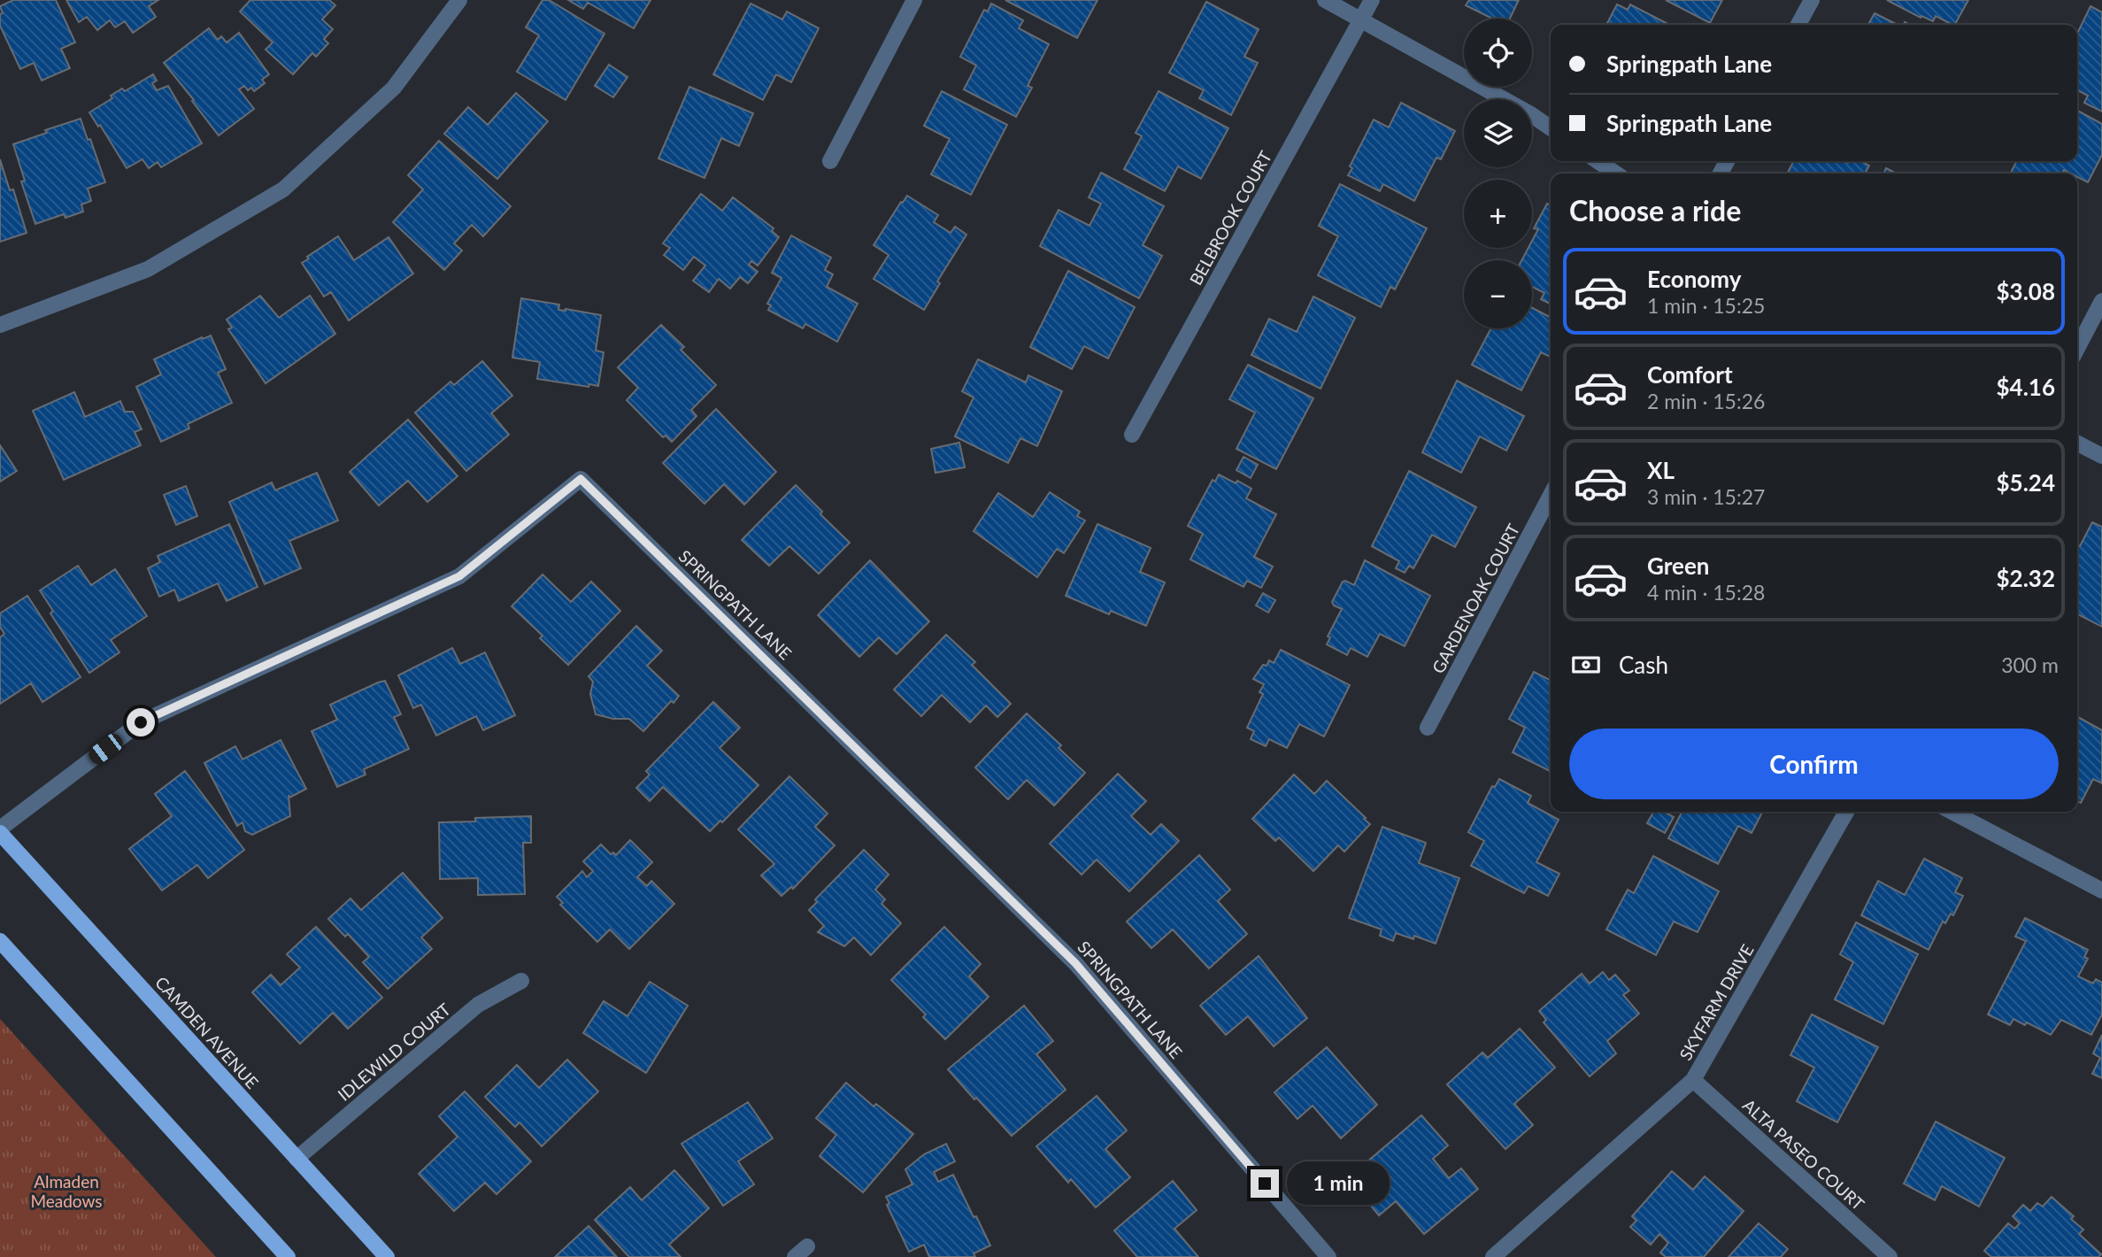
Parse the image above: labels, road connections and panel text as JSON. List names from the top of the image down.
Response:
{
  "streets": {
    "main road": ["CAMDEN AVENUE"],
    "street": [
      "BELBROOK COURT",
      "GARDENOAK COURT",
      "SPRINGPATH LANE",
      "SKYFARM DRIVE",
      "IDLEWILD COURT",
      "ALTA PASEO COURT"
    ]
  },
  "crossings": [
    ["SPRINGPATH LANE", "CAMDEN AVENUE"],
    ["SKYFARM DRIVE", "ALTA PASEO COURT"],
    ["CAMDEN AVENUE", "IDLEWILD COURT"]
  ],
  "parks": ["Almaden Meadows"],
  "page": {
    "map_buttons": ["+", "−"],
    "banner": ["Springpath Lane", "Springpath Lane"],
    "heading": "Choose a ride",
    "list": [
      {
        "name": "Economy",
        "note": "1 min · 15:25",
        "value": "$3.08"
      },
      {
        "name": "Comfort",
        "note": "2 min · 15:26",
        "value": "$4.16"
      },
      {
        "name": "XL",
        "note": "3 min · 15:27",
        "value": "$5.24"
      },
      {
        "name": "Green",
        "note": "4 min · 15:28",
        "value": "$2.32"
      }
    ],
    "pay": ["Cash", "300 m"],
    "buttons": "Confirm",
    "bubble": "1 min"
  }
}
